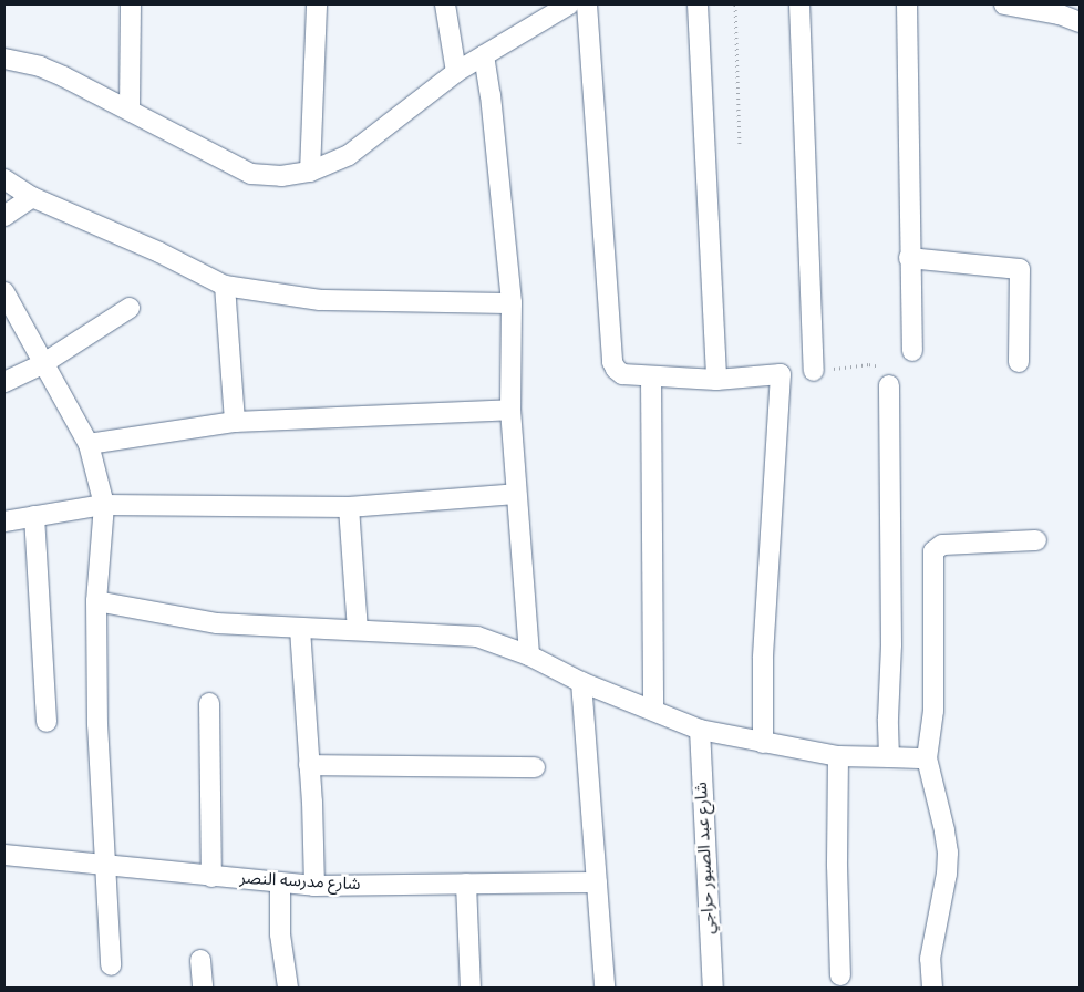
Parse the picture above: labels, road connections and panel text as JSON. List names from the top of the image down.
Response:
{
  "streets": {
    "street": ["شارع عبد الصبور حراجي", "شارع مدرسه النصر"]
  }
}
